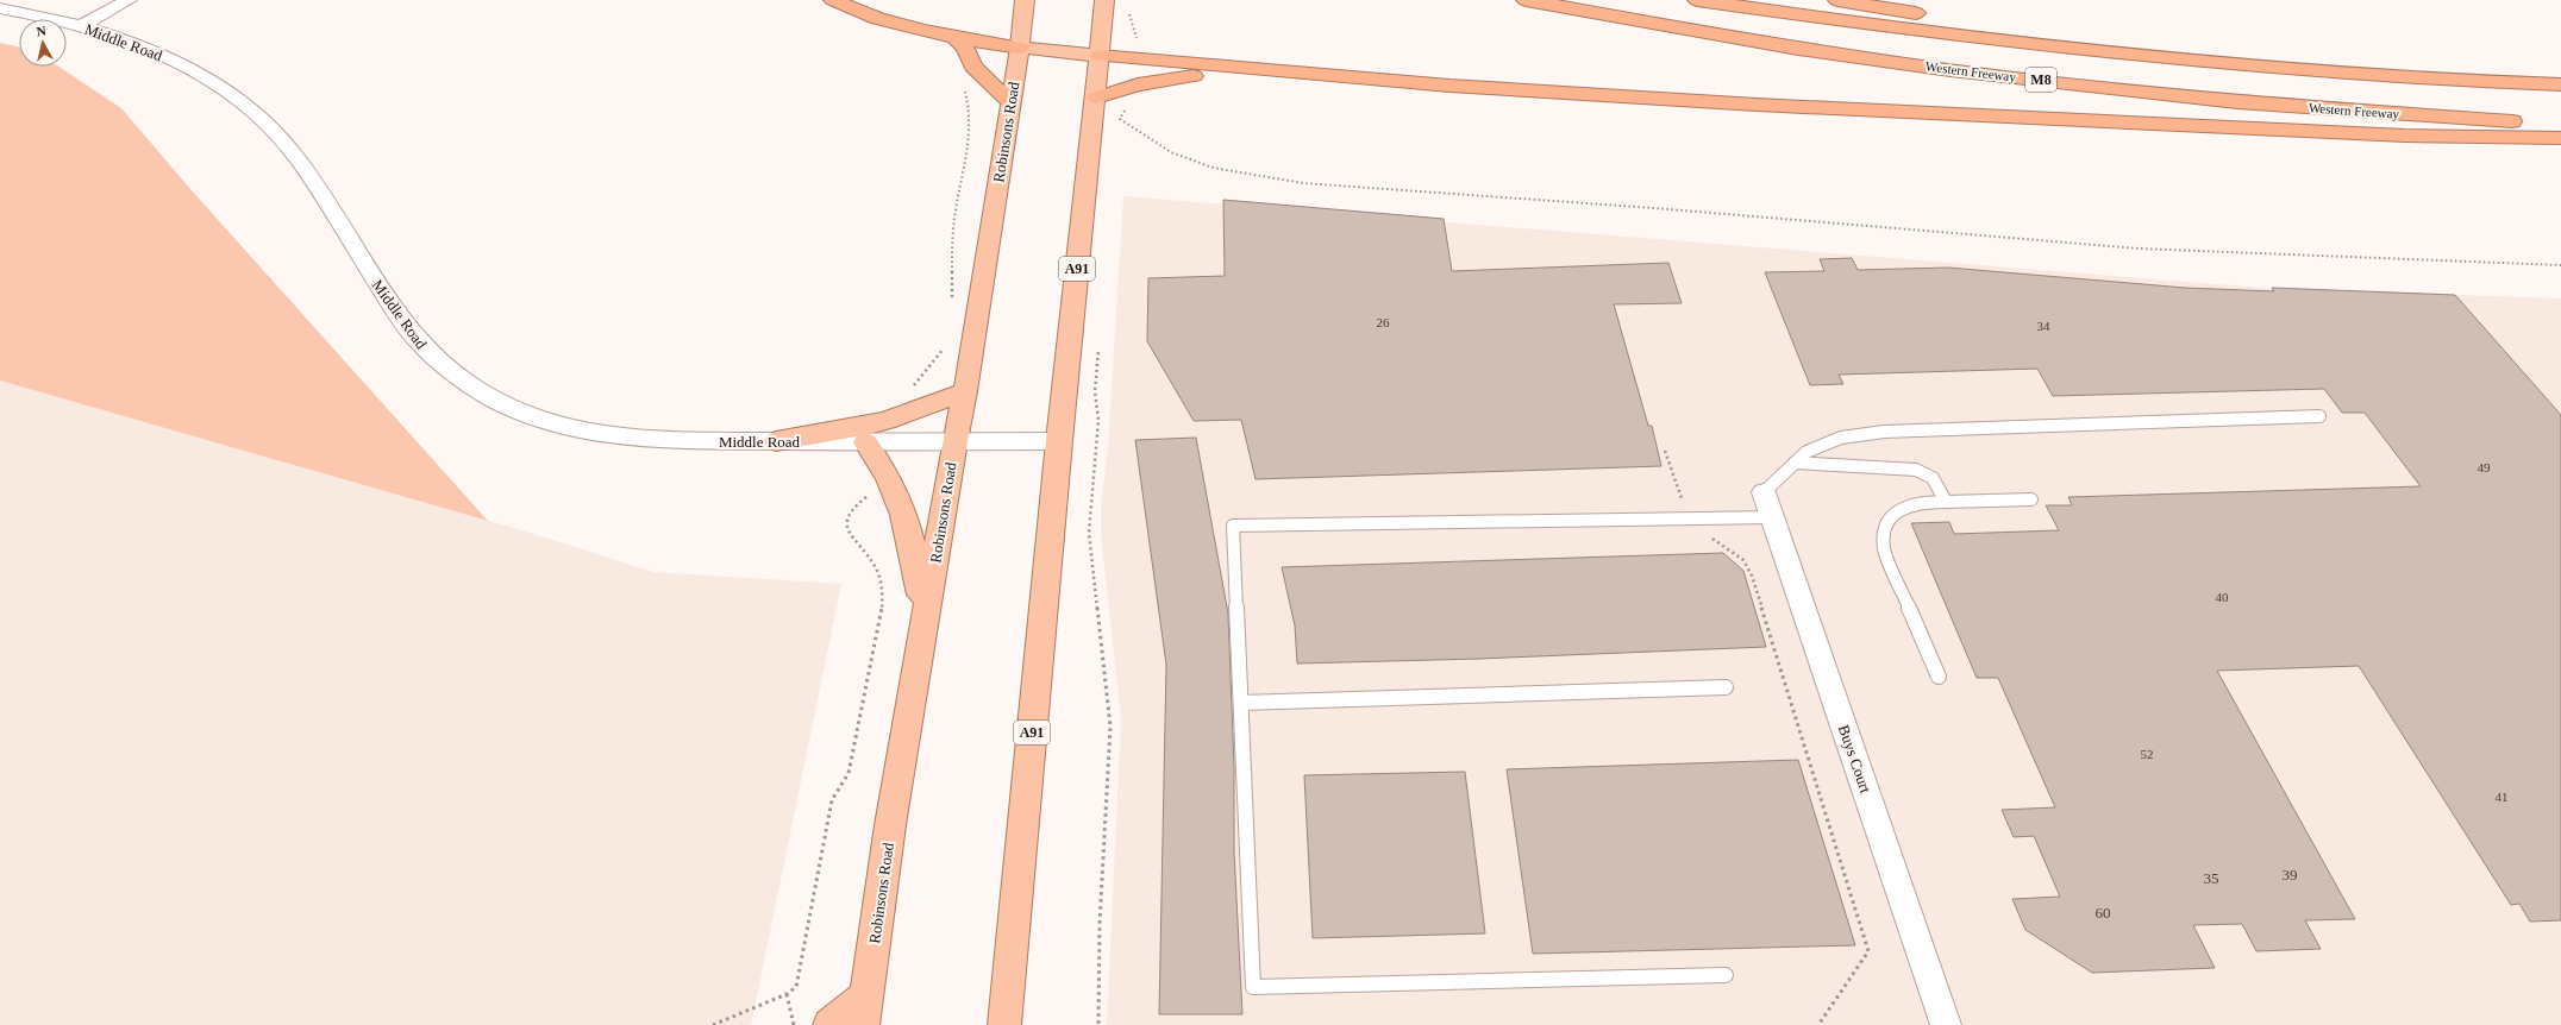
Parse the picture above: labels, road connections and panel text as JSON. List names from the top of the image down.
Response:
{
  "streets": {
    "highway": [
      "Western Freeway",
      "M8",
      "Robinsons Road",
      "A91"
    ],
    "street": ["Middle Road", "Buys Court"]
  },
  "crossings": [
    ["Middle Road", "Robinsons Road"],
    ["Middle Road", "A91"]
  ],
  "house_numbers": [
    "26",
    "34",
    "49",
    "40",
    "52",
    "41",
    "39",
    "35",
    "60"
  ],
  "north": "top"
}
